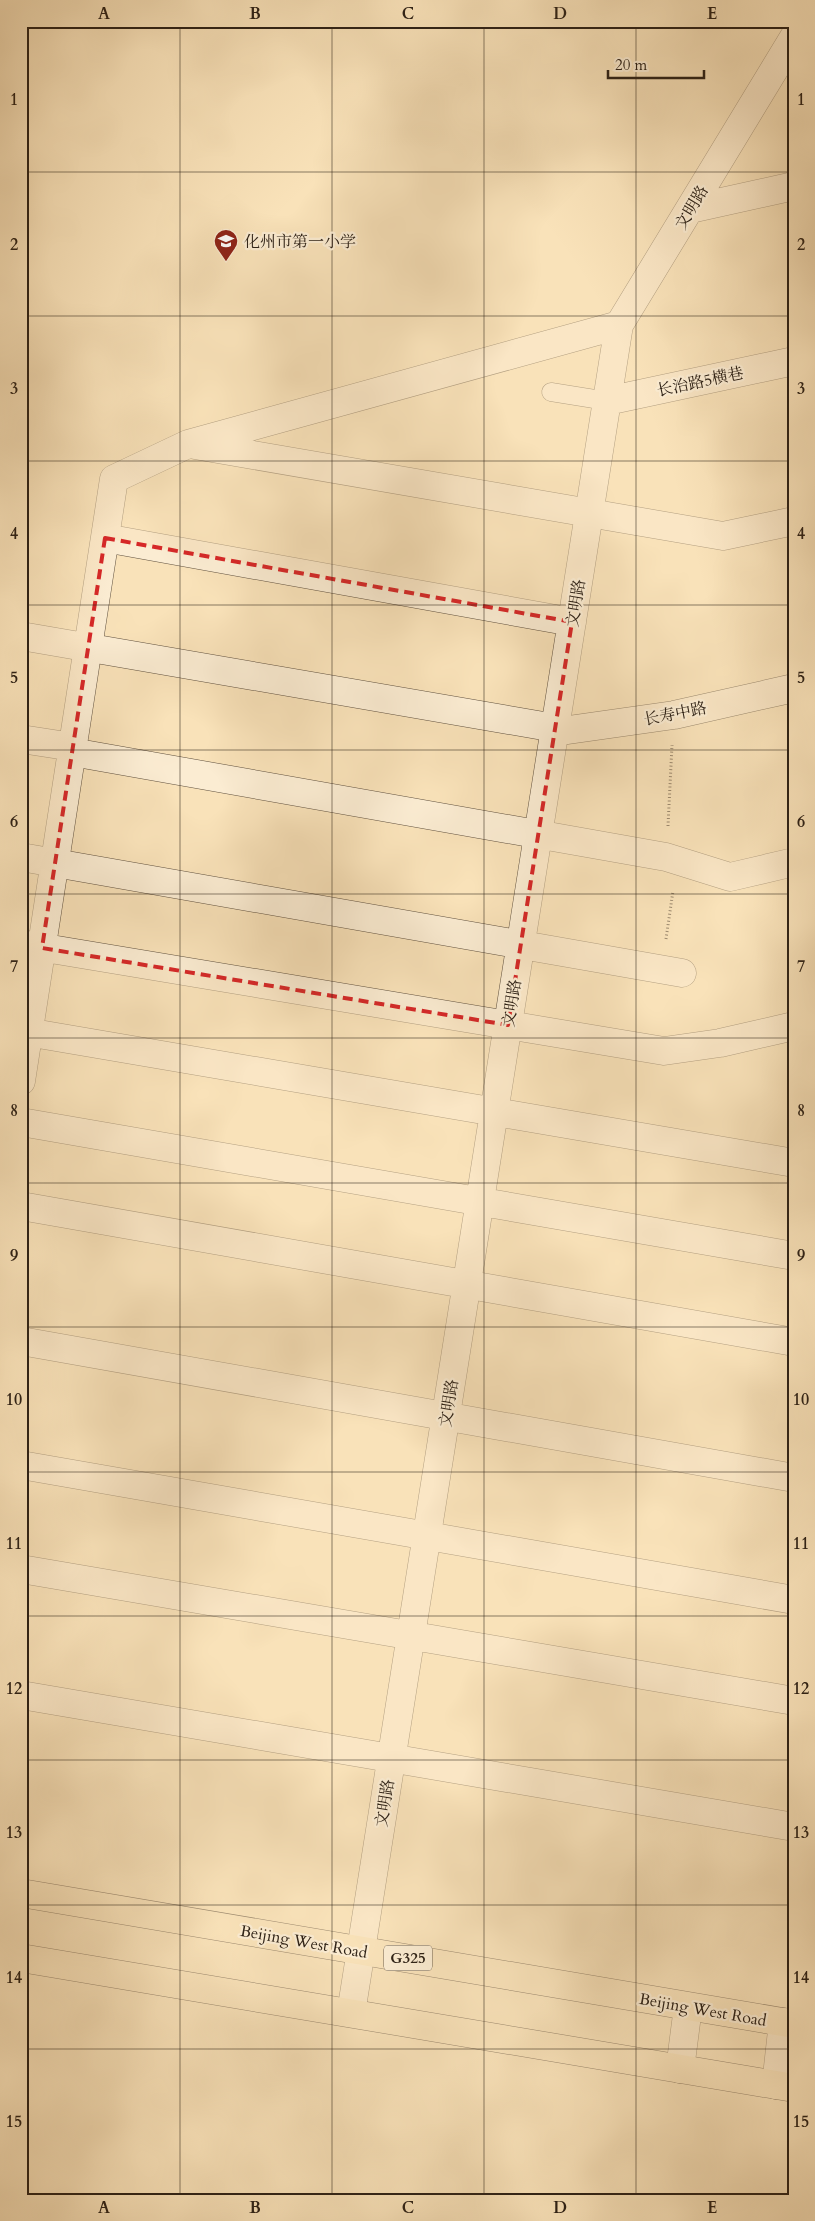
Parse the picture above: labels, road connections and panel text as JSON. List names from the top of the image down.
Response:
{
  "streets": {
    "highway": ["Beijing West Road", "G325"],
    "street": ["文明路", "长治路5横巷", "长寿中路"]
  },
  "crossings": [
    ["文明路", "长治路5横巷"],
    ["文明路", "长寿中路"],
    ["文明路", "Beijing West Road"]
  ],
  "places": {
    "school or university": ["化州市第一小学"]
  },
  "scale_bar": "20 m",
  "grid": {
    "columns": [
      "A",
      "B",
      "C",
      "D",
      "E"
    ],
    "rows": [
      "1",
      "2",
      "3",
      "4",
      "5",
      "6",
      "7",
      "8",
      "9",
      "10",
      "11",
      "12",
      "13",
      "14",
      "15"
    ]
  }
}
